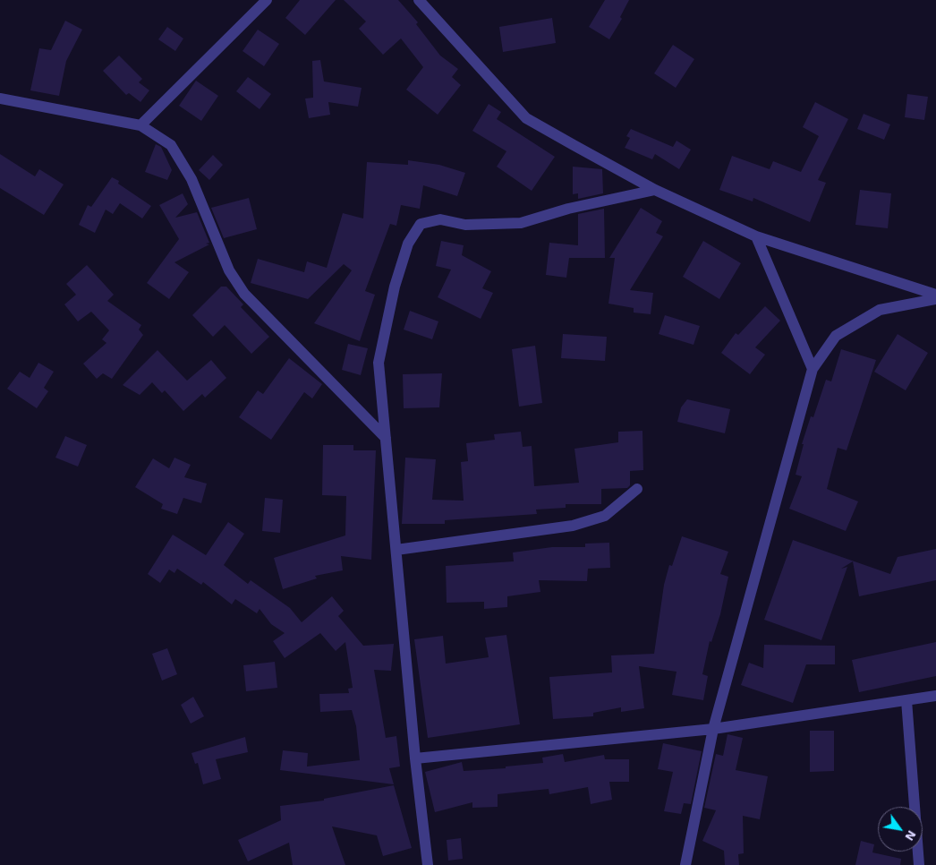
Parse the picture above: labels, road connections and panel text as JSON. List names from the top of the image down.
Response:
{
  "north": "bottom right"
}
